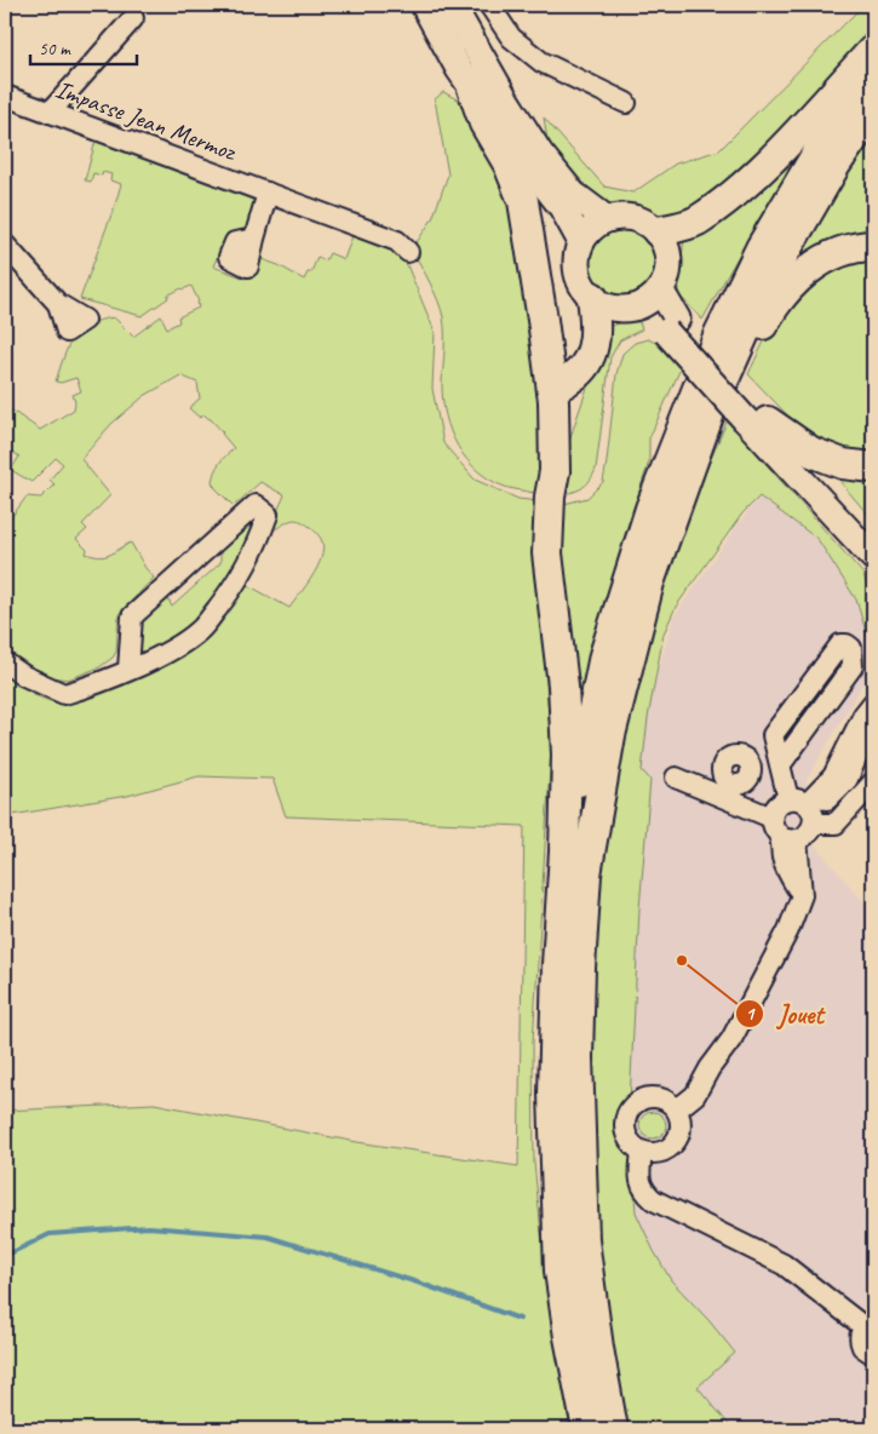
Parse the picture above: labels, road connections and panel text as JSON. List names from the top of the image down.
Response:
{
  "streets": {
    "street": ["Impasse Jean Mermoz"]
  },
  "places": ["Jouet"],
  "scale_bar": "50 m"
}
